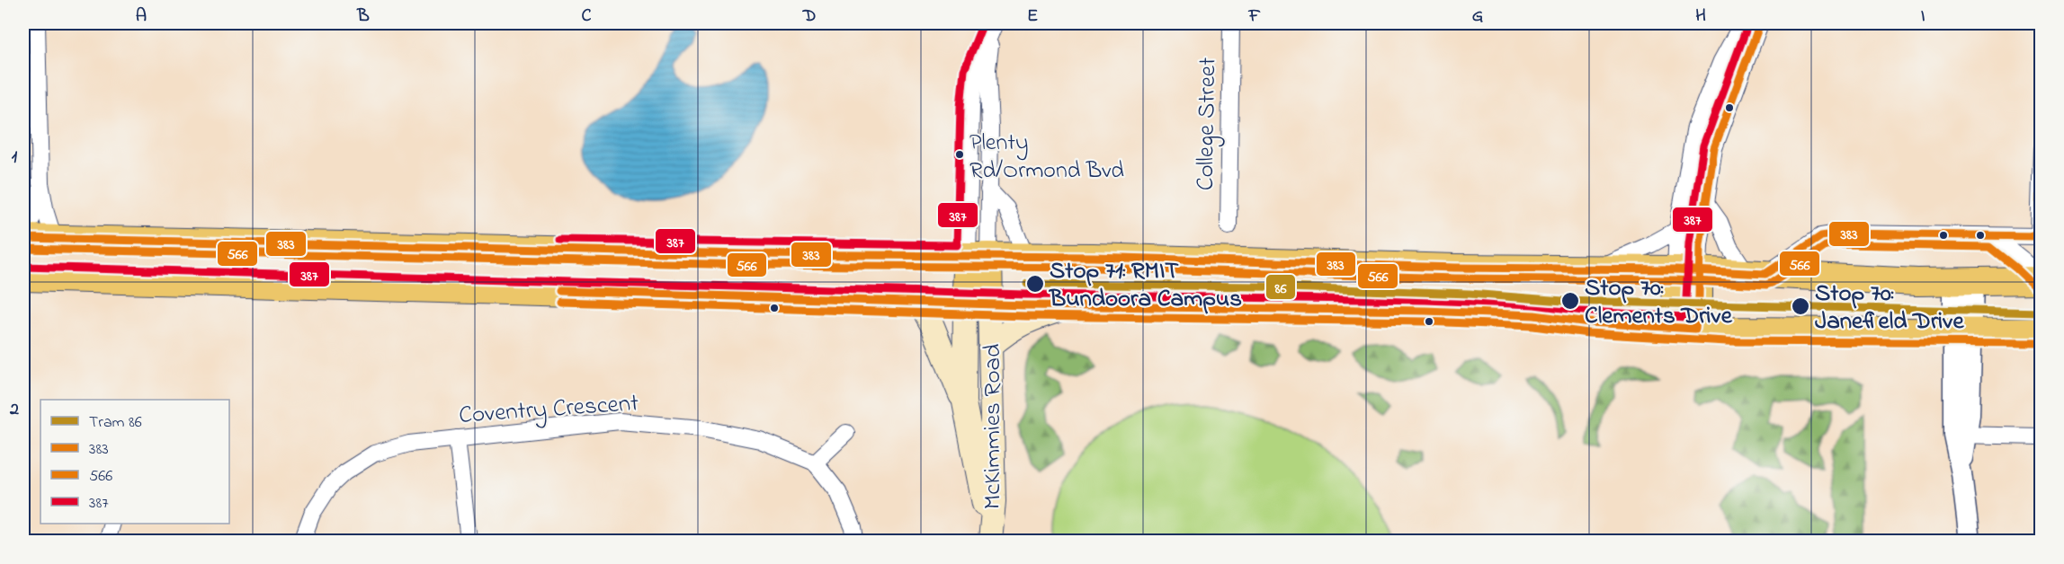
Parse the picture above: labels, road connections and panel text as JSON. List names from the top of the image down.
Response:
{
  "streets": {
    "highway": ["McKimmies Road"],
    "street": ["College Street", "Coventry Crescent"]
  },
  "places": [
    "Plenty Rd/Ormond Bvd",
    "Stop 71: RMIT Bundoora Campus",
    "Stop 70: Clements Drive",
    "Stop 70: Janefield Drive"
  ],
  "lines": [
    "transit line 383",
    "transit line 387",
    "transit line 566",
    "tram line 86"
  ],
  "legend": [
    "Tram 86",
    "383",
    "566",
    "387"
  ],
  "grid": {
    "columns": [
      "A",
      "B",
      "C",
      "D",
      "E",
      "F",
      "G",
      "H",
      "I"
    ],
    "rows": ["1", "2"]
  }
}
